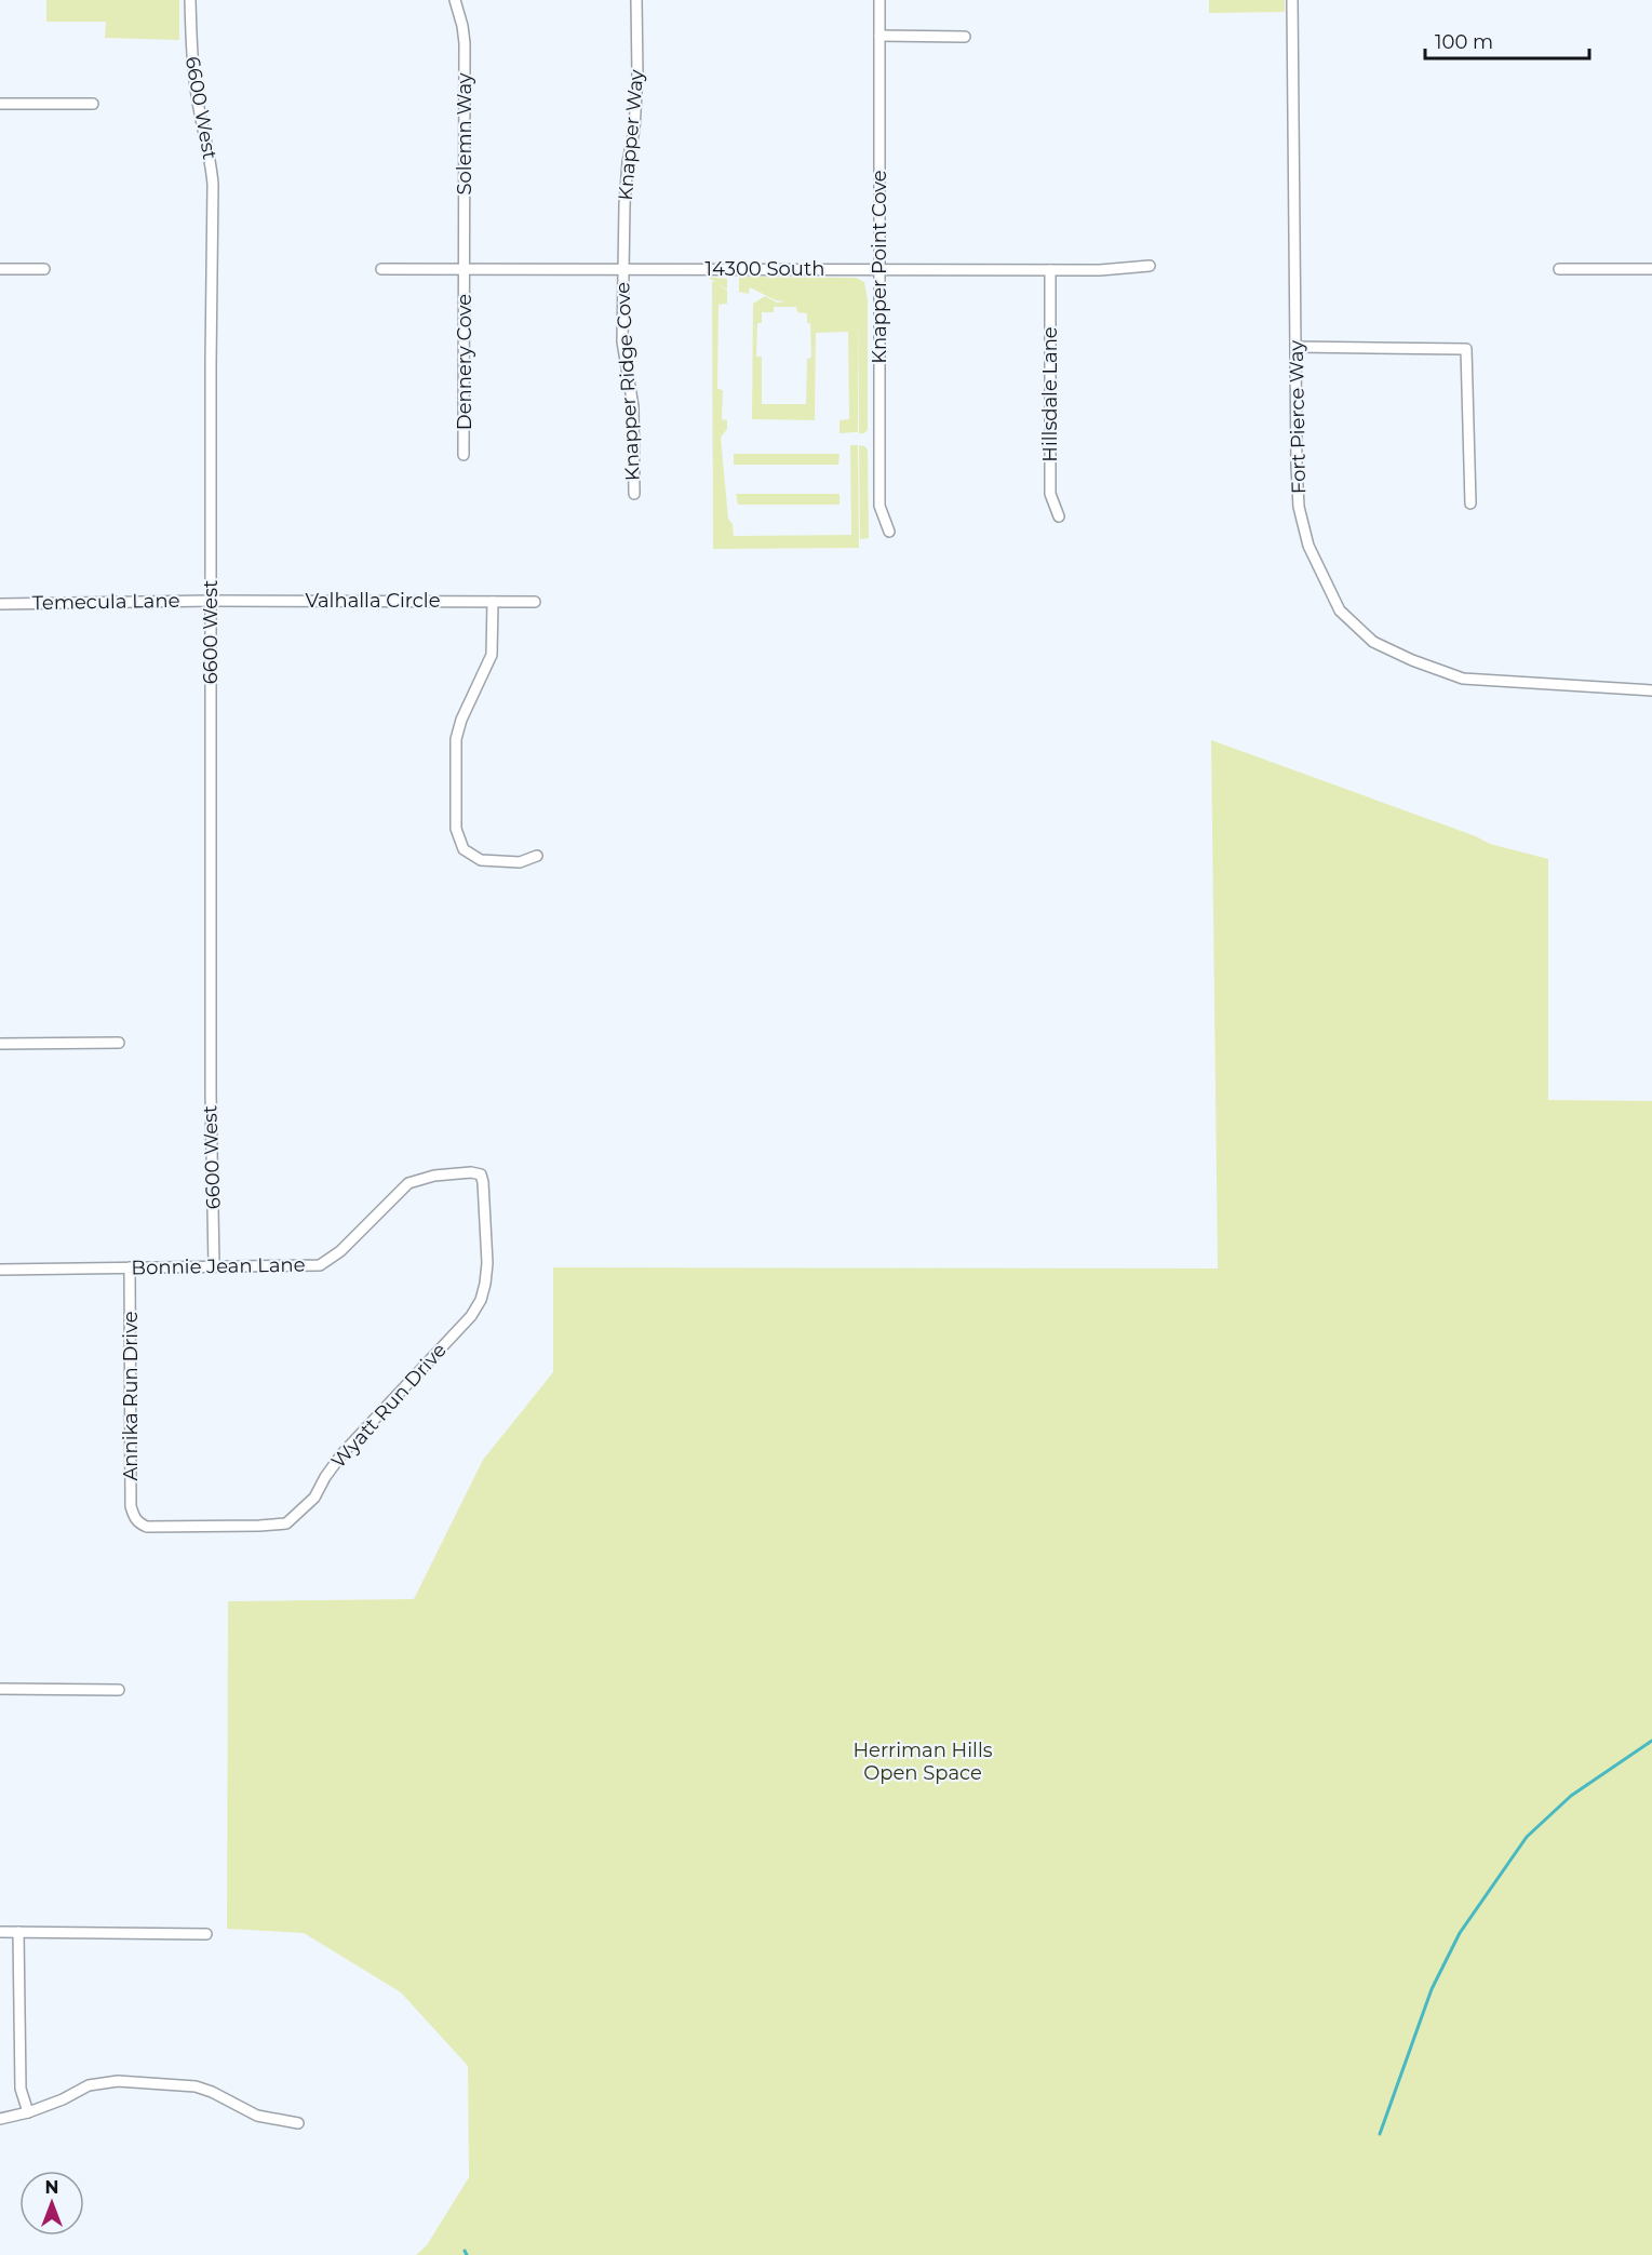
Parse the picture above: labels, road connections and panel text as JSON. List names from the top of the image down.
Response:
{
  "streets": {
    "street": [
      "6600 West",
      "Solemn Way",
      "Knapper Way",
      "Knapper Point Cove",
      "14300 South",
      "Dennery Cove",
      "Knapper Ridge Cove",
      "Hillsdale Lane",
      "Fort Pierce Way",
      "Valhalla Circle",
      "Temecula Lane",
      "Bonnie Jean Lane",
      "Annika Run Drive",
      "Wyatt Run Drive"
    ]
  },
  "crossings": [
    ["6600 West", "Valhalla Circle"],
    ["6600 West", "Temecula Lane"],
    ["6600 West", "Bonnie Jean Lane"],
    ["Solemn Way", "14300 South"],
    ["Solemn Way", "Dennery Cove"],
    ["Knapper Way", "14300 South"],
    ["Knapper Way", "Knapper Ridge Cove"],
    ["Knapper Point Cove", "14300 South"],
    ["14300 South", "Dennery Cove"],
    ["14300 South", "Knapper Ridge Cove"],
    ["14300 South", "Hillsdale Lane"],
    ["Valhalla Circle", "Temecula Lane"],
    ["Bonnie Jean Lane", "Annika Run Drive"],
    ["Bonnie Jean Lane", "Wyatt Run Drive"],
    ["Annika Run Drive", "Wyatt Run Drive"]
  ],
  "parks": ["Herriman Hills Open Space"],
  "scale_bar": "100 m",
  "north": "top"
}
